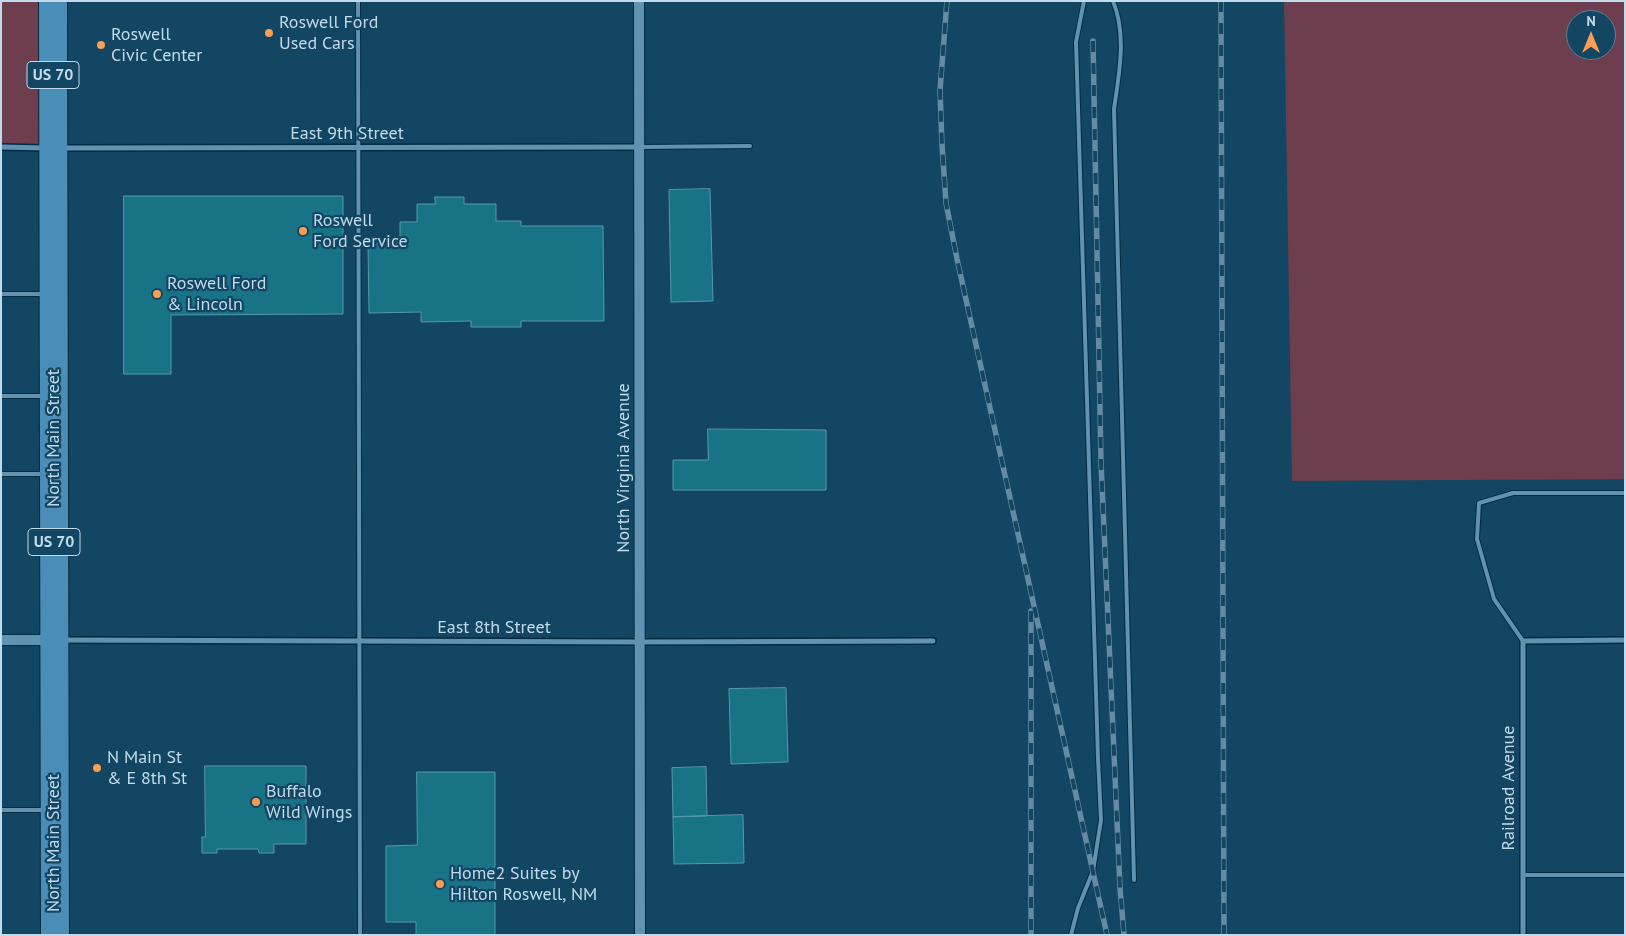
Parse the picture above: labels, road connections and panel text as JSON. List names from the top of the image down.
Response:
{
  "streets": {
    "main road": ["US 70", "North Main Street"],
    "street": [
      "East 9th Street",
      "North Virginia Avenue",
      "East 8th Street",
      "Railroad Avenue"
    ]
  },
  "crossings": [
    ["East 9th Street", "North Main Street"],
    ["East 9th Street", "North Virginia Avenue"],
    ["North Main Street", "East 8th Street"],
    ["North Virginia Avenue", "East 8th Street"]
  ],
  "places": [
    "Roswell Ford Used Cars",
    "Roswell Civic Center",
    "Roswell Ford Service",
    "Roswell Ford & Lincoln",
    "N Main St & E 8th St",
    "Buffalo Wild Wings",
    "Home2 Suites by Hilton Roswell, NM"
  ],
  "north": "top"
}
